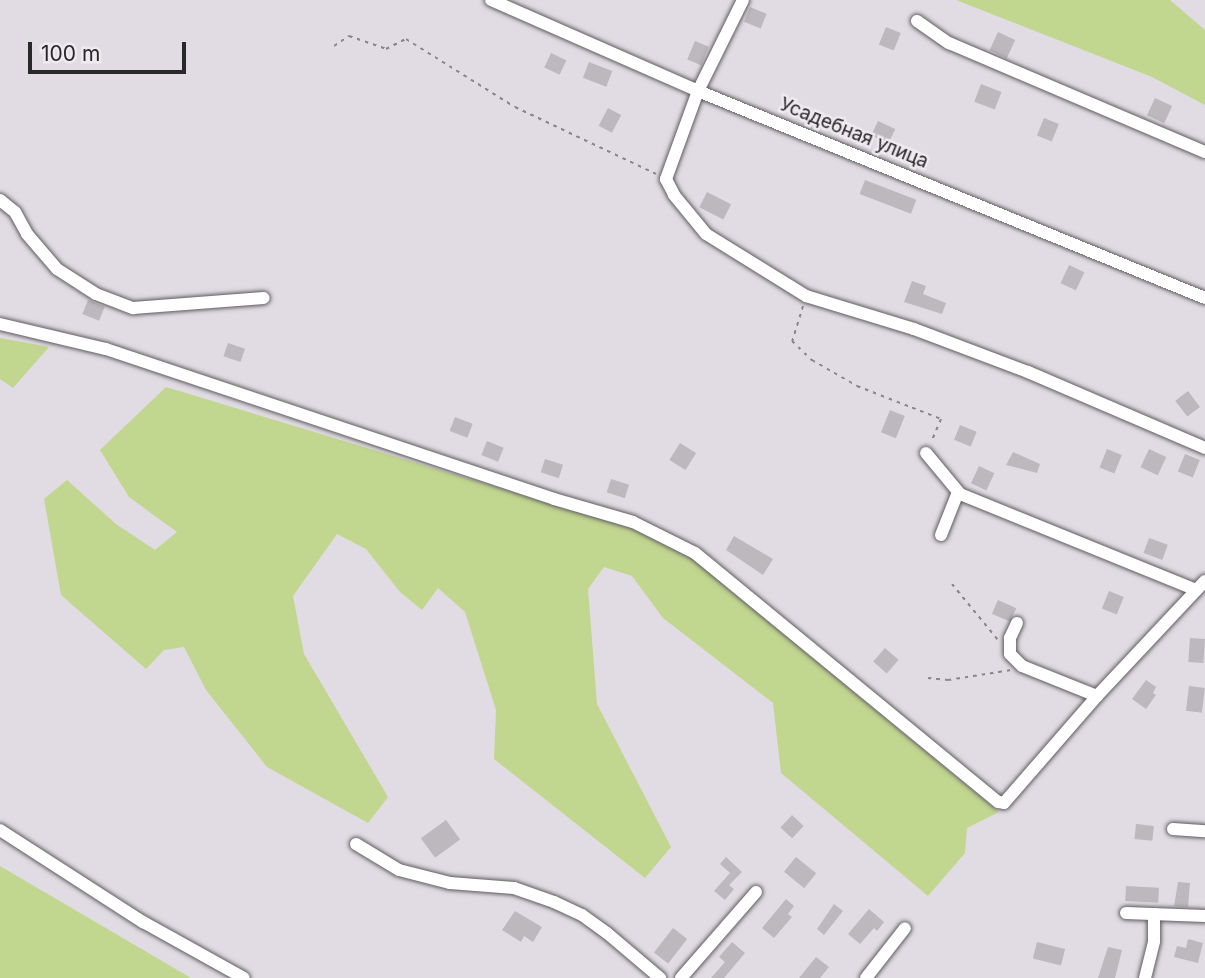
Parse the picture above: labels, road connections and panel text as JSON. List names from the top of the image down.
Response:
{
  "streets": {
    "street": ["Усадебная улица"]
  },
  "scale_bar": "100 m"
}
